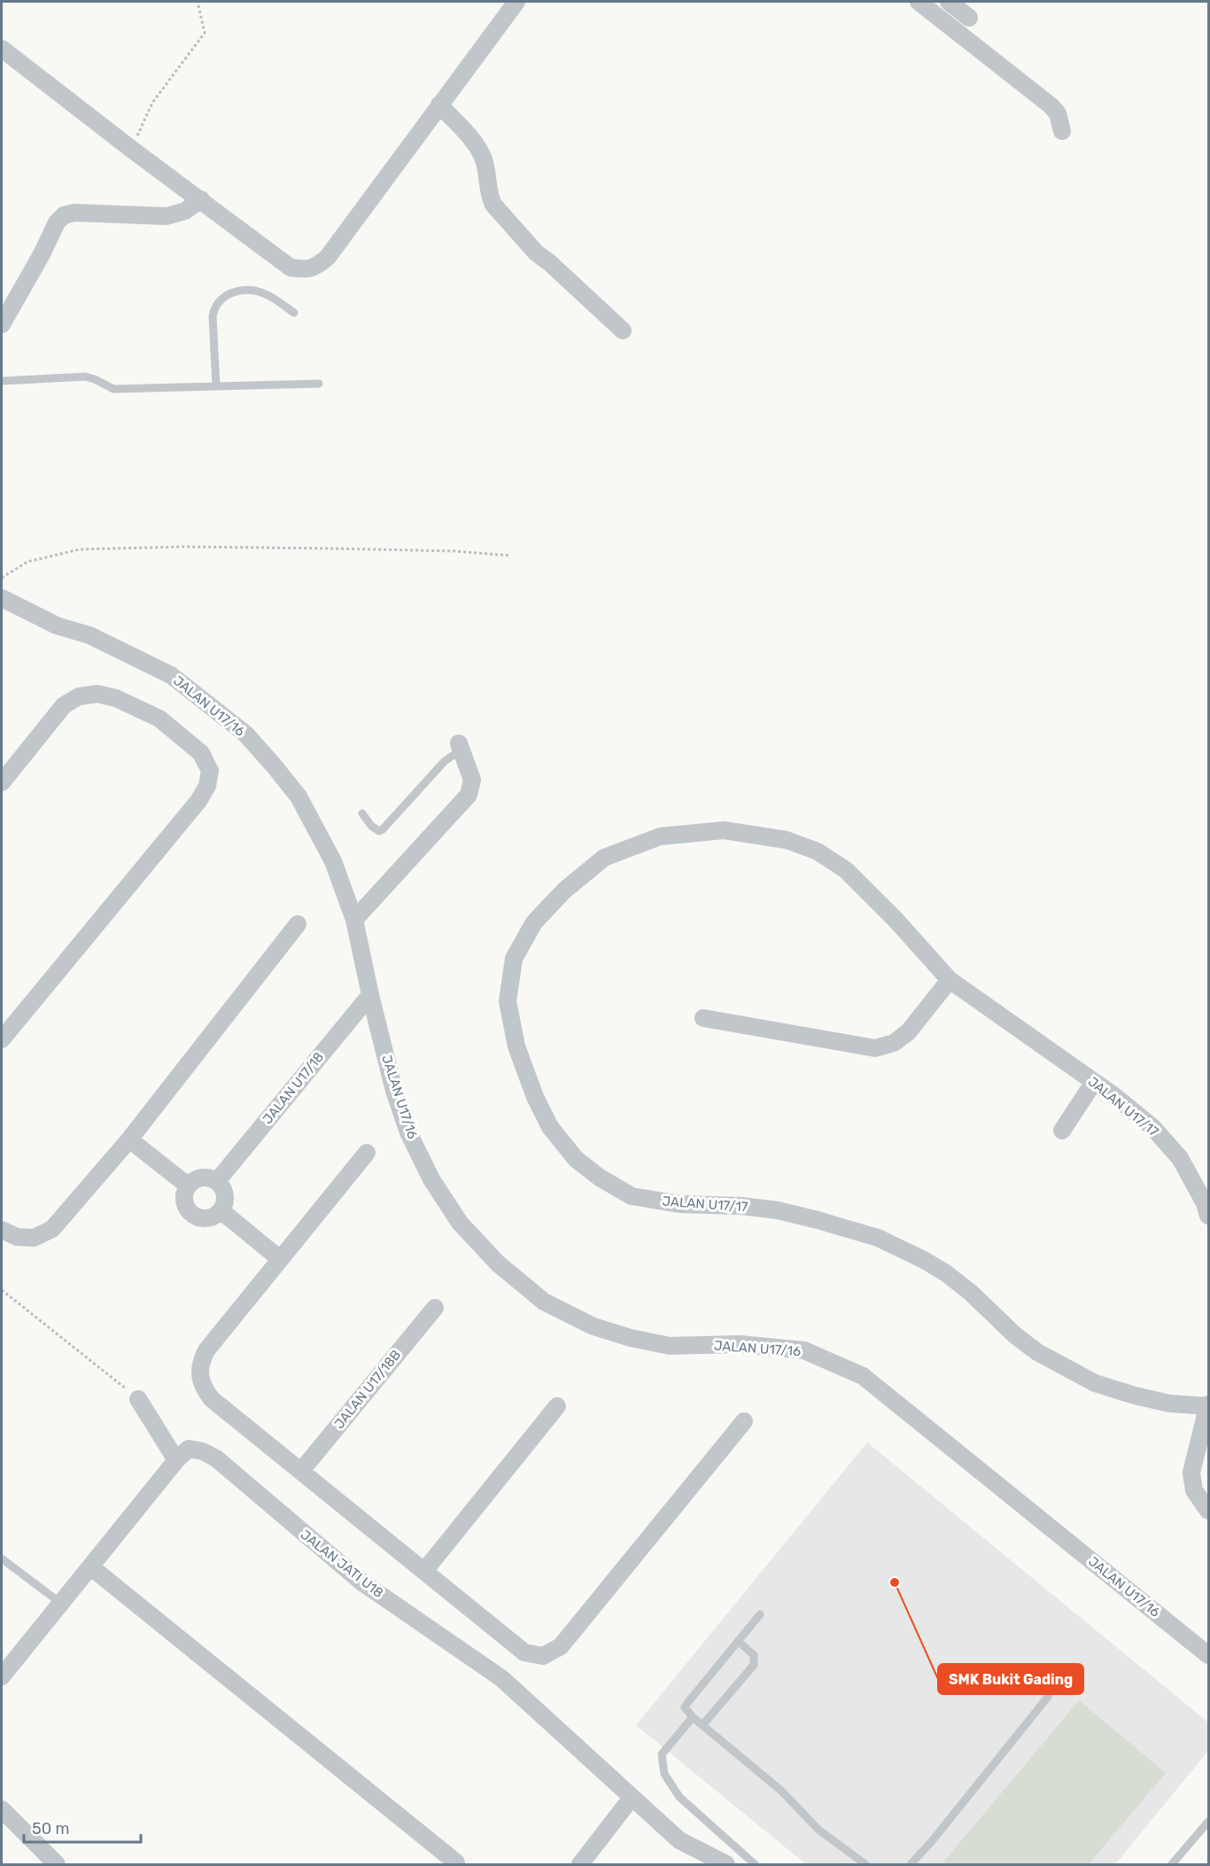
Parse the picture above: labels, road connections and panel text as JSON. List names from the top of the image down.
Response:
{
  "streets": {
    "street": [
      "JALAN U17/16",
      "JALAN U17/18",
      "JALAN U17/17",
      "JALAN U17/18B",
      "JALAN JATI U18"
    ]
  },
  "crossings": [
    ["JALAN U17/16", "JALAN U17/18"]
  ],
  "places": ["SMK Bukit Gading"],
  "scale_bar": "50 m"
}
